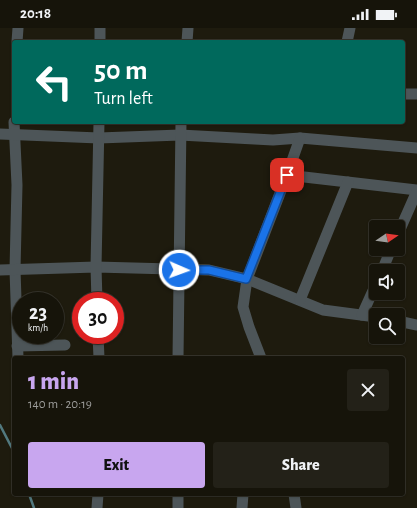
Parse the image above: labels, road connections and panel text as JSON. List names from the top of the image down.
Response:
{
  "north": "right",
  "page": {
    "status": "20:18",
    "turn": ["50 m", "Turn left"],
    "speed": "23 km/h",
    "limit": "30",
    "heading": ["1 min", "140 m · 20:19"],
    "buttons": ["Exit", "Share"]
  }
}
